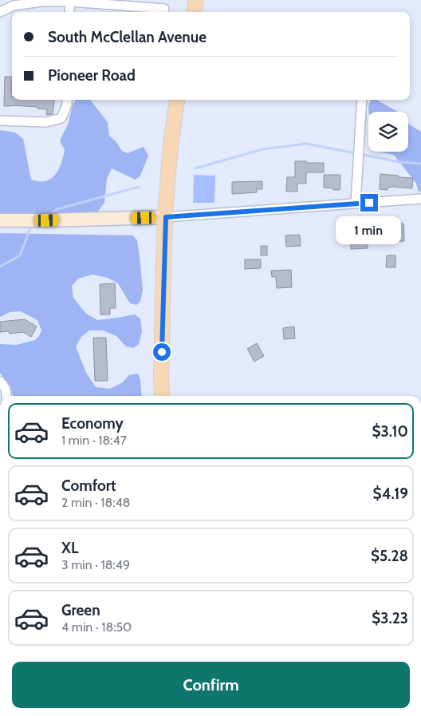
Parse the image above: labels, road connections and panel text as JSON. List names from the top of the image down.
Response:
{
  "page": {
    "banner": ["South McClellan Avenue", "Pioneer Road"],
    "bubble": "1 min",
    "list": [
      {
        "name": "Economy",
        "note": "1 min · 18:47",
        "value": "$3.10"
      },
      {
        "name": "Comfort",
        "note": "2 min · 18:48",
        "value": "$4.19"
      },
      {
        "name": "XL",
        "note": "3 min · 18:49",
        "value": "$5.28"
      },
      {
        "name": "Green",
        "note": "4 min · 18:50",
        "value": "$3.23"
      }
    ],
    "buttons": "Confirm"
  }
}
